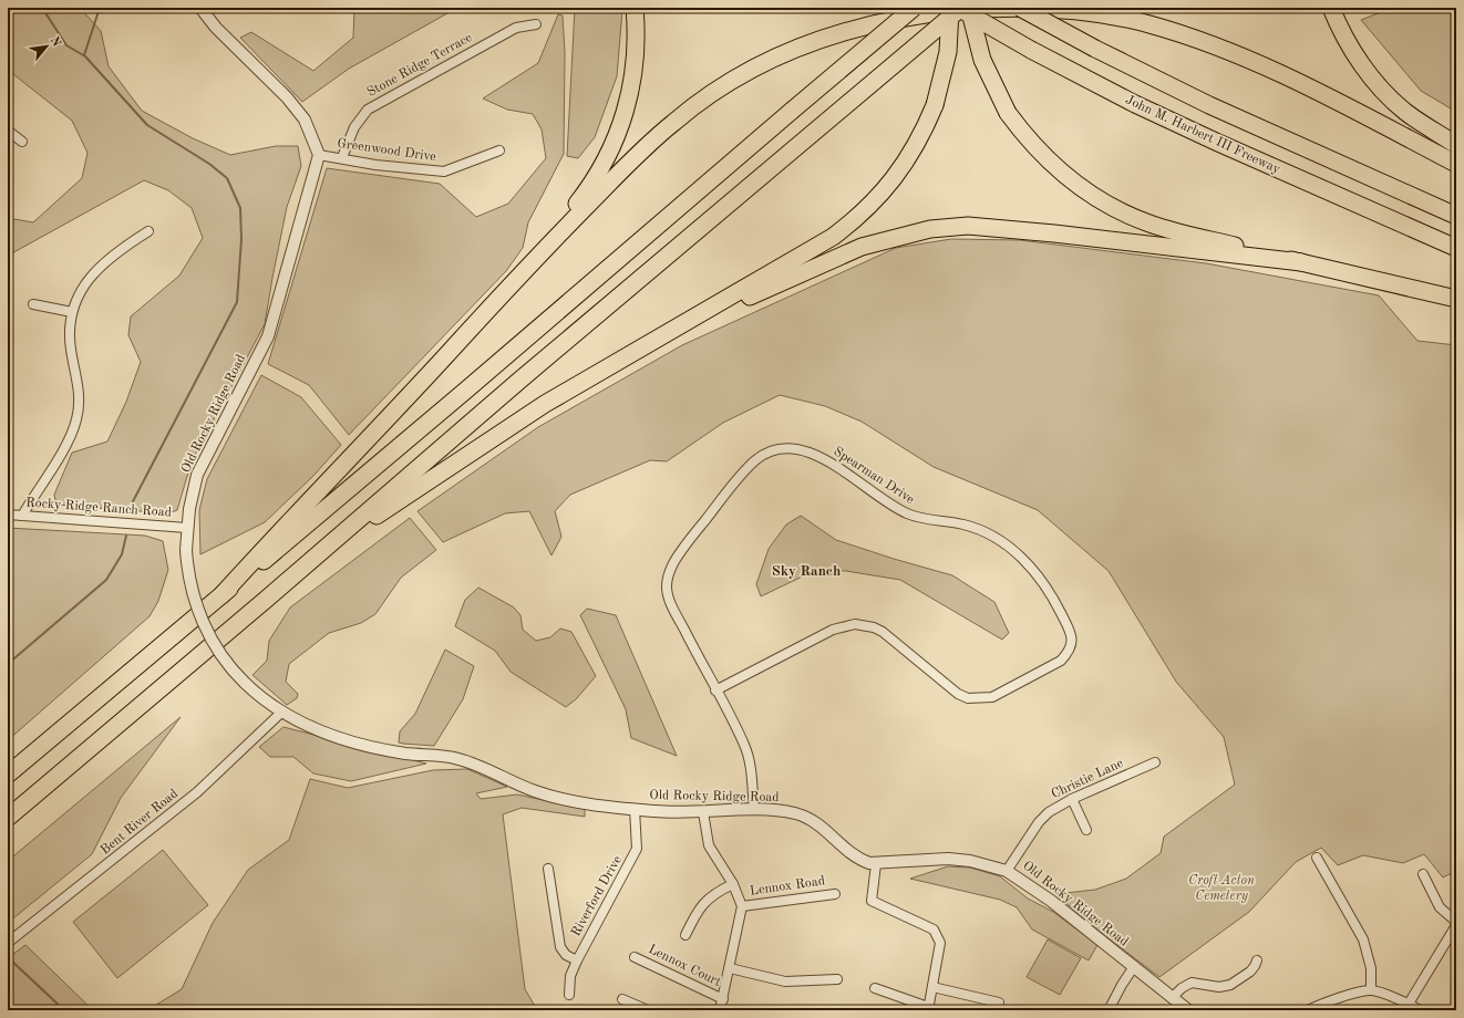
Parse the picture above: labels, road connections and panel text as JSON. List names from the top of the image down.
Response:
{
  "streets": {
    "highway": ["John M. Harbert III Freeway"],
    "street": [
      "Stone Ridge Terrace",
      "Greenwood Drive",
      "Old Rocky Ridge Road",
      "Spearman Drive",
      "Rocky Ridge Ranch Road",
      "Christie Lane",
      "Bent River Road",
      "Lennox Road",
      "Riverford Drive",
      "Lennox Court"
    ]
  },
  "crossings": [
    ["Stone Ridge Terrace", "Greenwood Drive"],
    ["Greenwood Drive", "Old Rocky Ridge Road"],
    ["Old Rocky Ridge Road", "Spearman Drive"],
    ["Old Rocky Ridge Road", "Rocky Ridge Ranch Road"],
    ["Old Rocky Ridge Road", "Christie Lane"],
    ["Old Rocky Ridge Road", "Bent River Road"],
    ["Old Rocky Ridge Road", "Riverford Drive"]
  ],
  "districts": ["Sky Ranch"],
  "parks": ["Croft Acton Cemetery"],
  "north": "top right"
}
